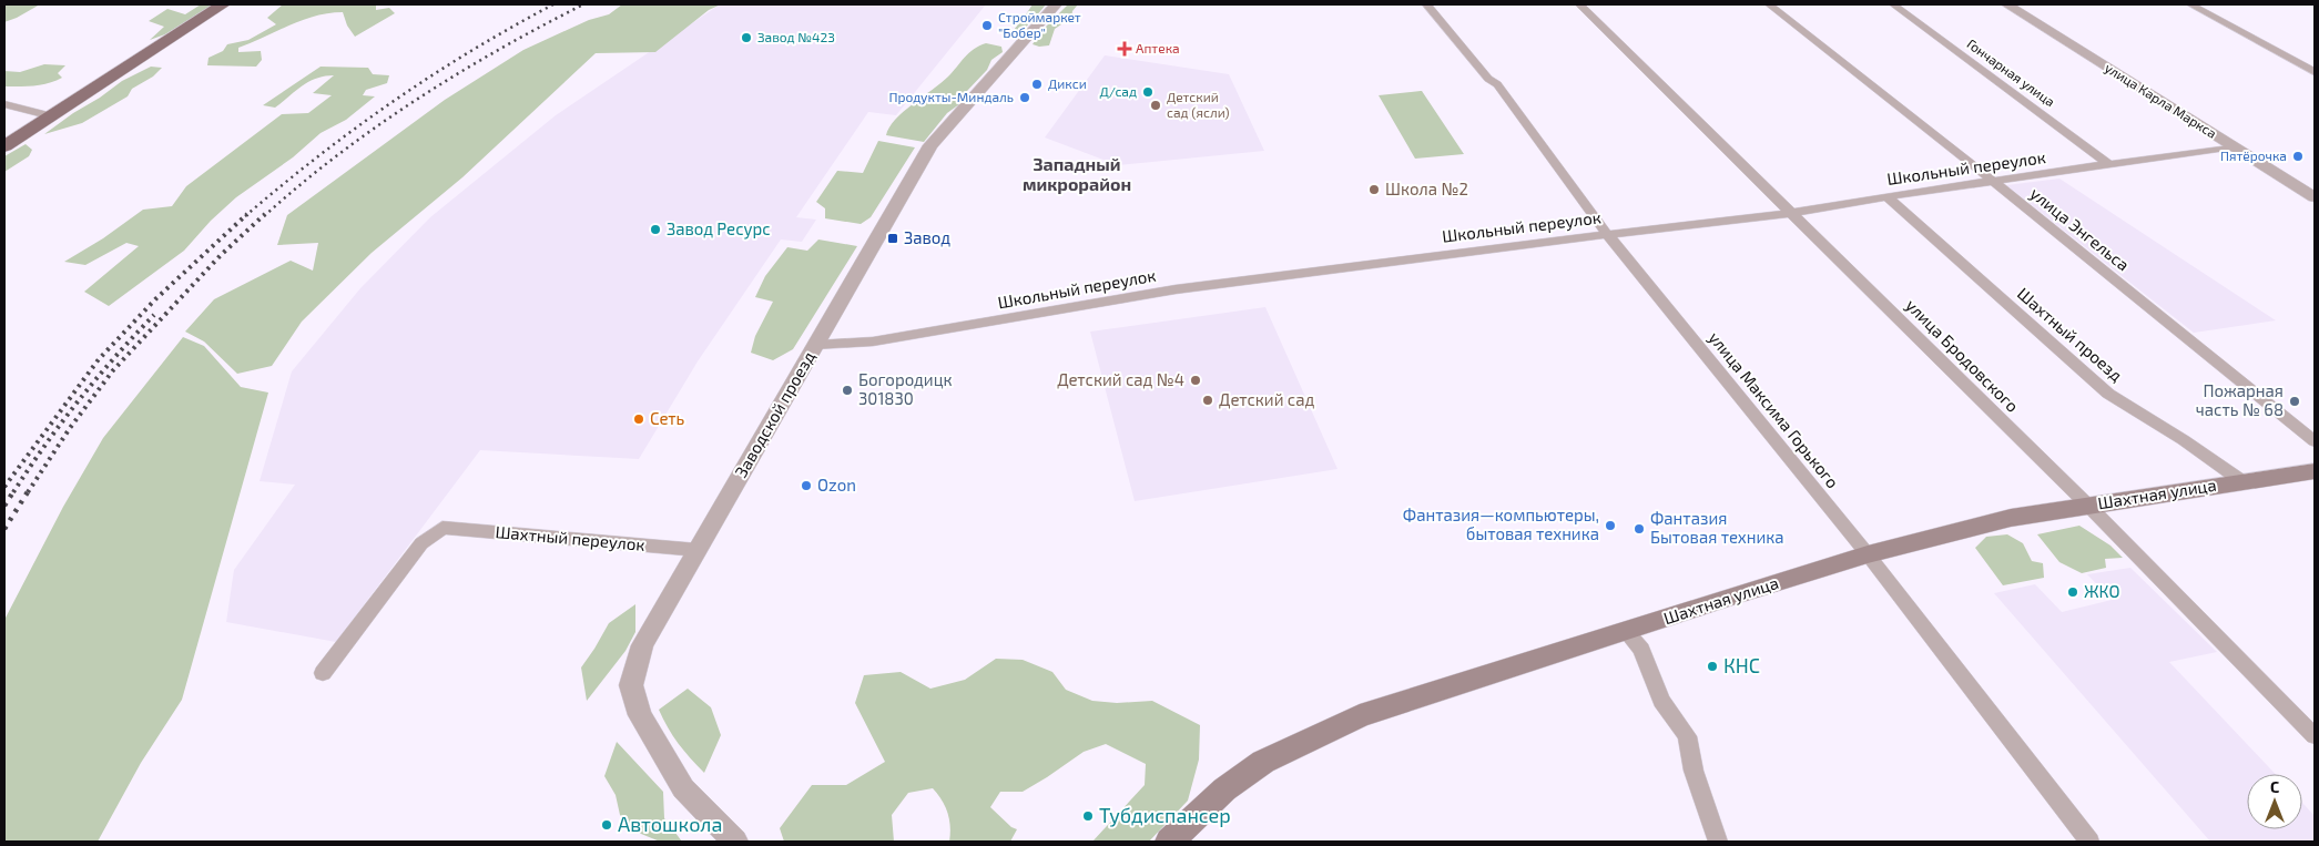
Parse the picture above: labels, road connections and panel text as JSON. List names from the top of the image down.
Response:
{
  "streets": {
    "main road": ["Шахтная улица"],
    "street": [
      "Гончарная улица",
      "улица Карла Маркса",
      "Школьный переулок",
      "улица Энгельса",
      "Шахтный проезд",
      "улица Бродовского",
      "улица Максима Горького",
      "Заводской проезд",
      "Шахтный переулок"
    ]
  },
  "crossings": [
    ["Гончарная улица", "Школьный переулок"],
    ["улица Карла Маркса", "Школьный переулок"],
    ["Школьный переулок", "улица Энгельса"],
    ["Школьный переулок", "Шахтный проезд"],
    ["Школьный переулок", "улица Бродовского"],
    ["Школьный переулок", "улица Максима Горького"],
    ["Школьный переулок", "Заводской проезд"],
    ["Шахтный проезд", "Шахтная улица"],
    ["улица Бродовского", "Шахтная улица"],
    ["улица Максима Горького", "Шахтная улица"],
    ["Заводской проезд", "Шахтный переулок"]
  ],
  "districts": ["Западный микрорайон"],
  "places": {
    "other": [
      "Строймаркет \"Бобер\"",
      "Завод №423",
      "Дикси",
      "Д/сад",
      "Продукты-Миндаль",
      "Детский сад (ясли)",
      "Пятёрочка",
      "Школа №2",
      "Завод Ресурс",
      "Детский сад №4",
      "Богородицк 301830",
      "Детский сад",
      "Пожарная часть № 68",
      "Сеть",
      "Ozon",
      "Фантазия—компьютеры, бытовая техника",
      "Фантазия Бытовая техника",
      "ЖКО",
      "КНС",
      "Тубдиспансер",
      "Автошкола"
    ],
    "health": ["Аптека"],
    "transit": ["Завод"]
  },
  "north": "top"
}
